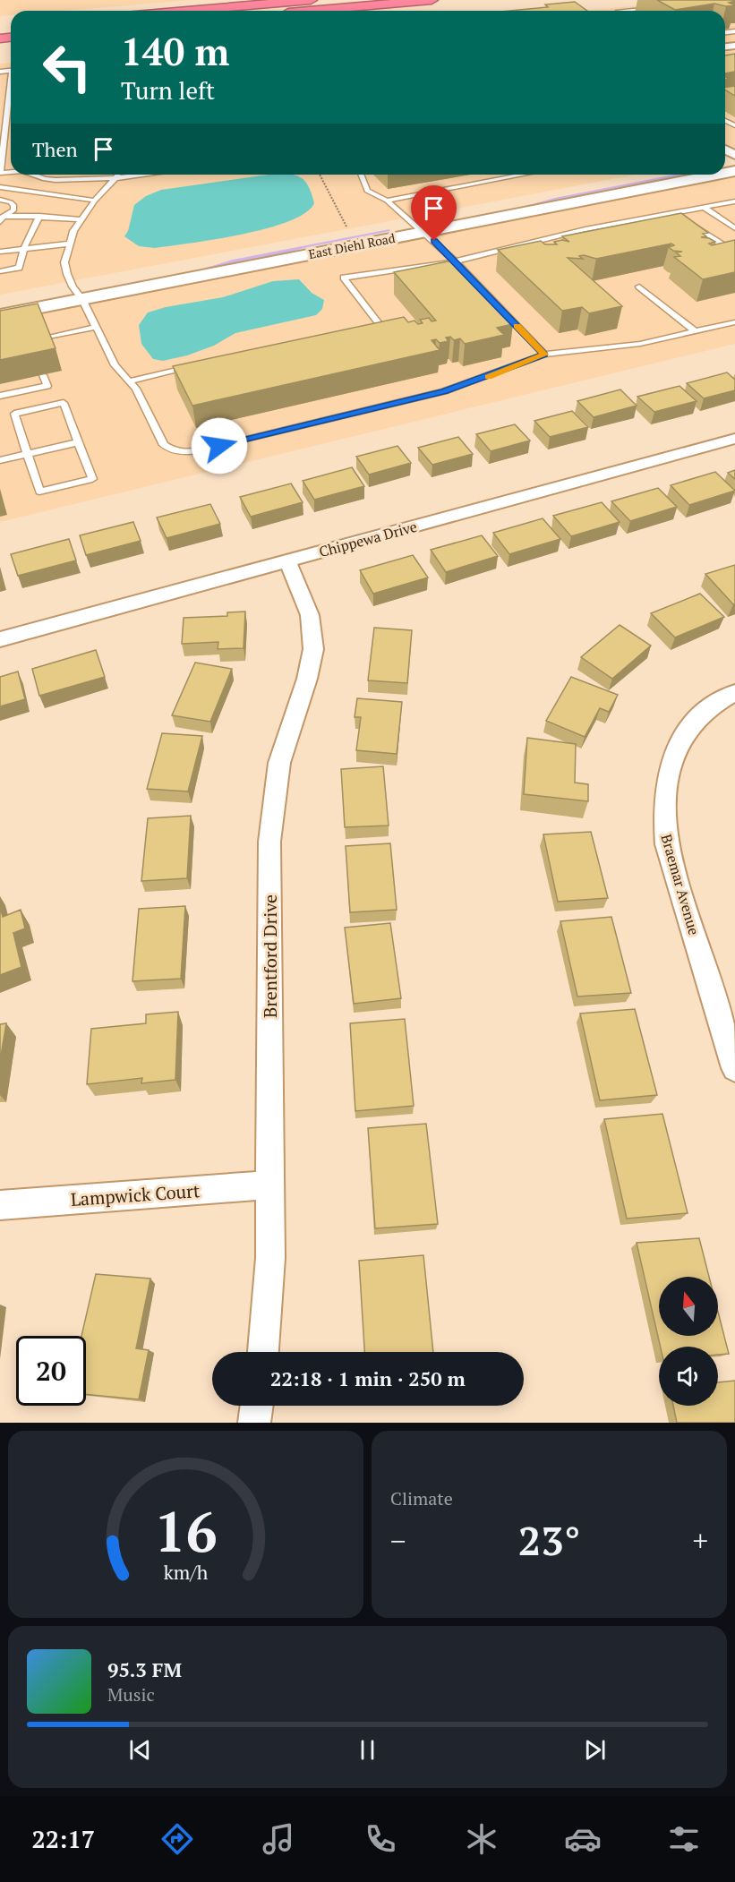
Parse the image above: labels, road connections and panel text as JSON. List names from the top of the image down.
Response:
{
  "streets": {
    "street": [
      "East Diehl Road",
      "Chippewa Drive",
      "Braemar Avenue",
      "Brentford Drive",
      "Lampwick Court"
    ]
  },
  "crossings": [
    ["Chippewa Drive", "Brentford Drive"],
    ["Brentford Drive", "Lampwick Court"]
  ],
  "north": "top",
  "page": {
    "turn": ["140 m", "Turn left"],
    "then": "Then",
    "limit": "20",
    "trip": "22:18 · 1 min · 250 m",
    "tile": "Climate",
    "heat": ["−", "23°", "+"],
    "song": ["95.3 FM", "Music"],
    "tabs": "22:17",
    "gauge": ["16", "km/h"]
  }
}
